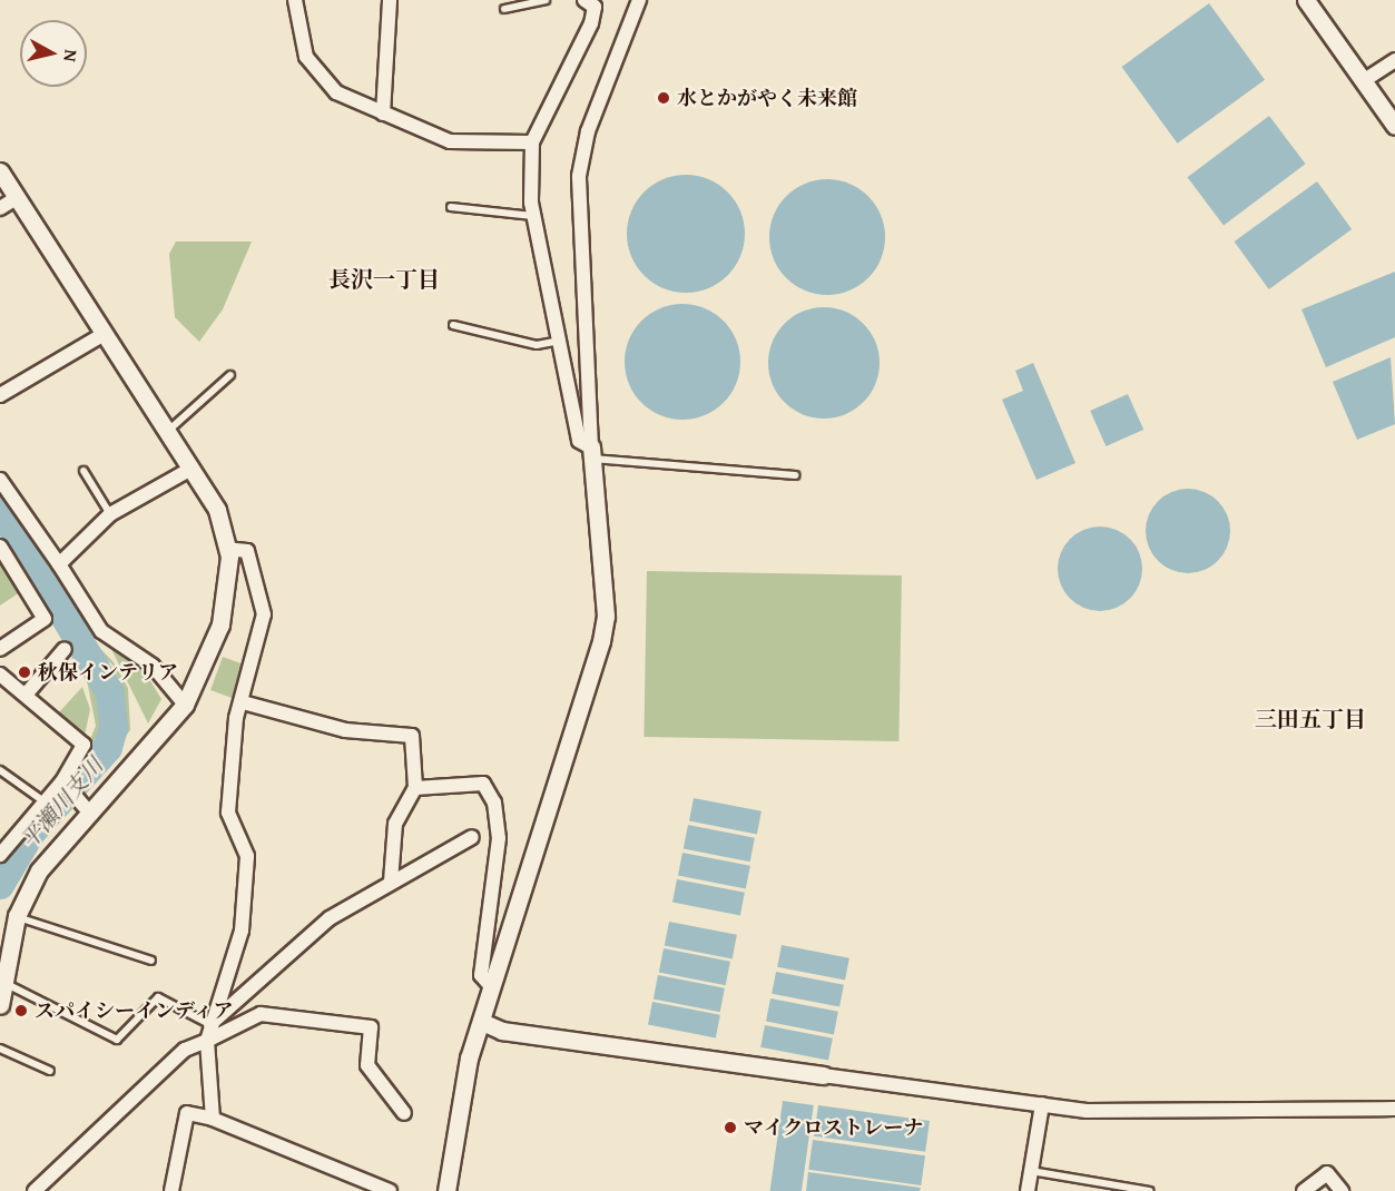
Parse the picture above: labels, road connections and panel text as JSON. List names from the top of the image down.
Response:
{
  "districts": ["長沢一丁目", "三田五丁目"],
  "water": ["平瀬川支川"],
  "places": [
    "水とかがやく未来館",
    "秋保インテリア",
    "スパイシーインディア",
    "マイクロストレーナ"
  ],
  "north": "right"
}
